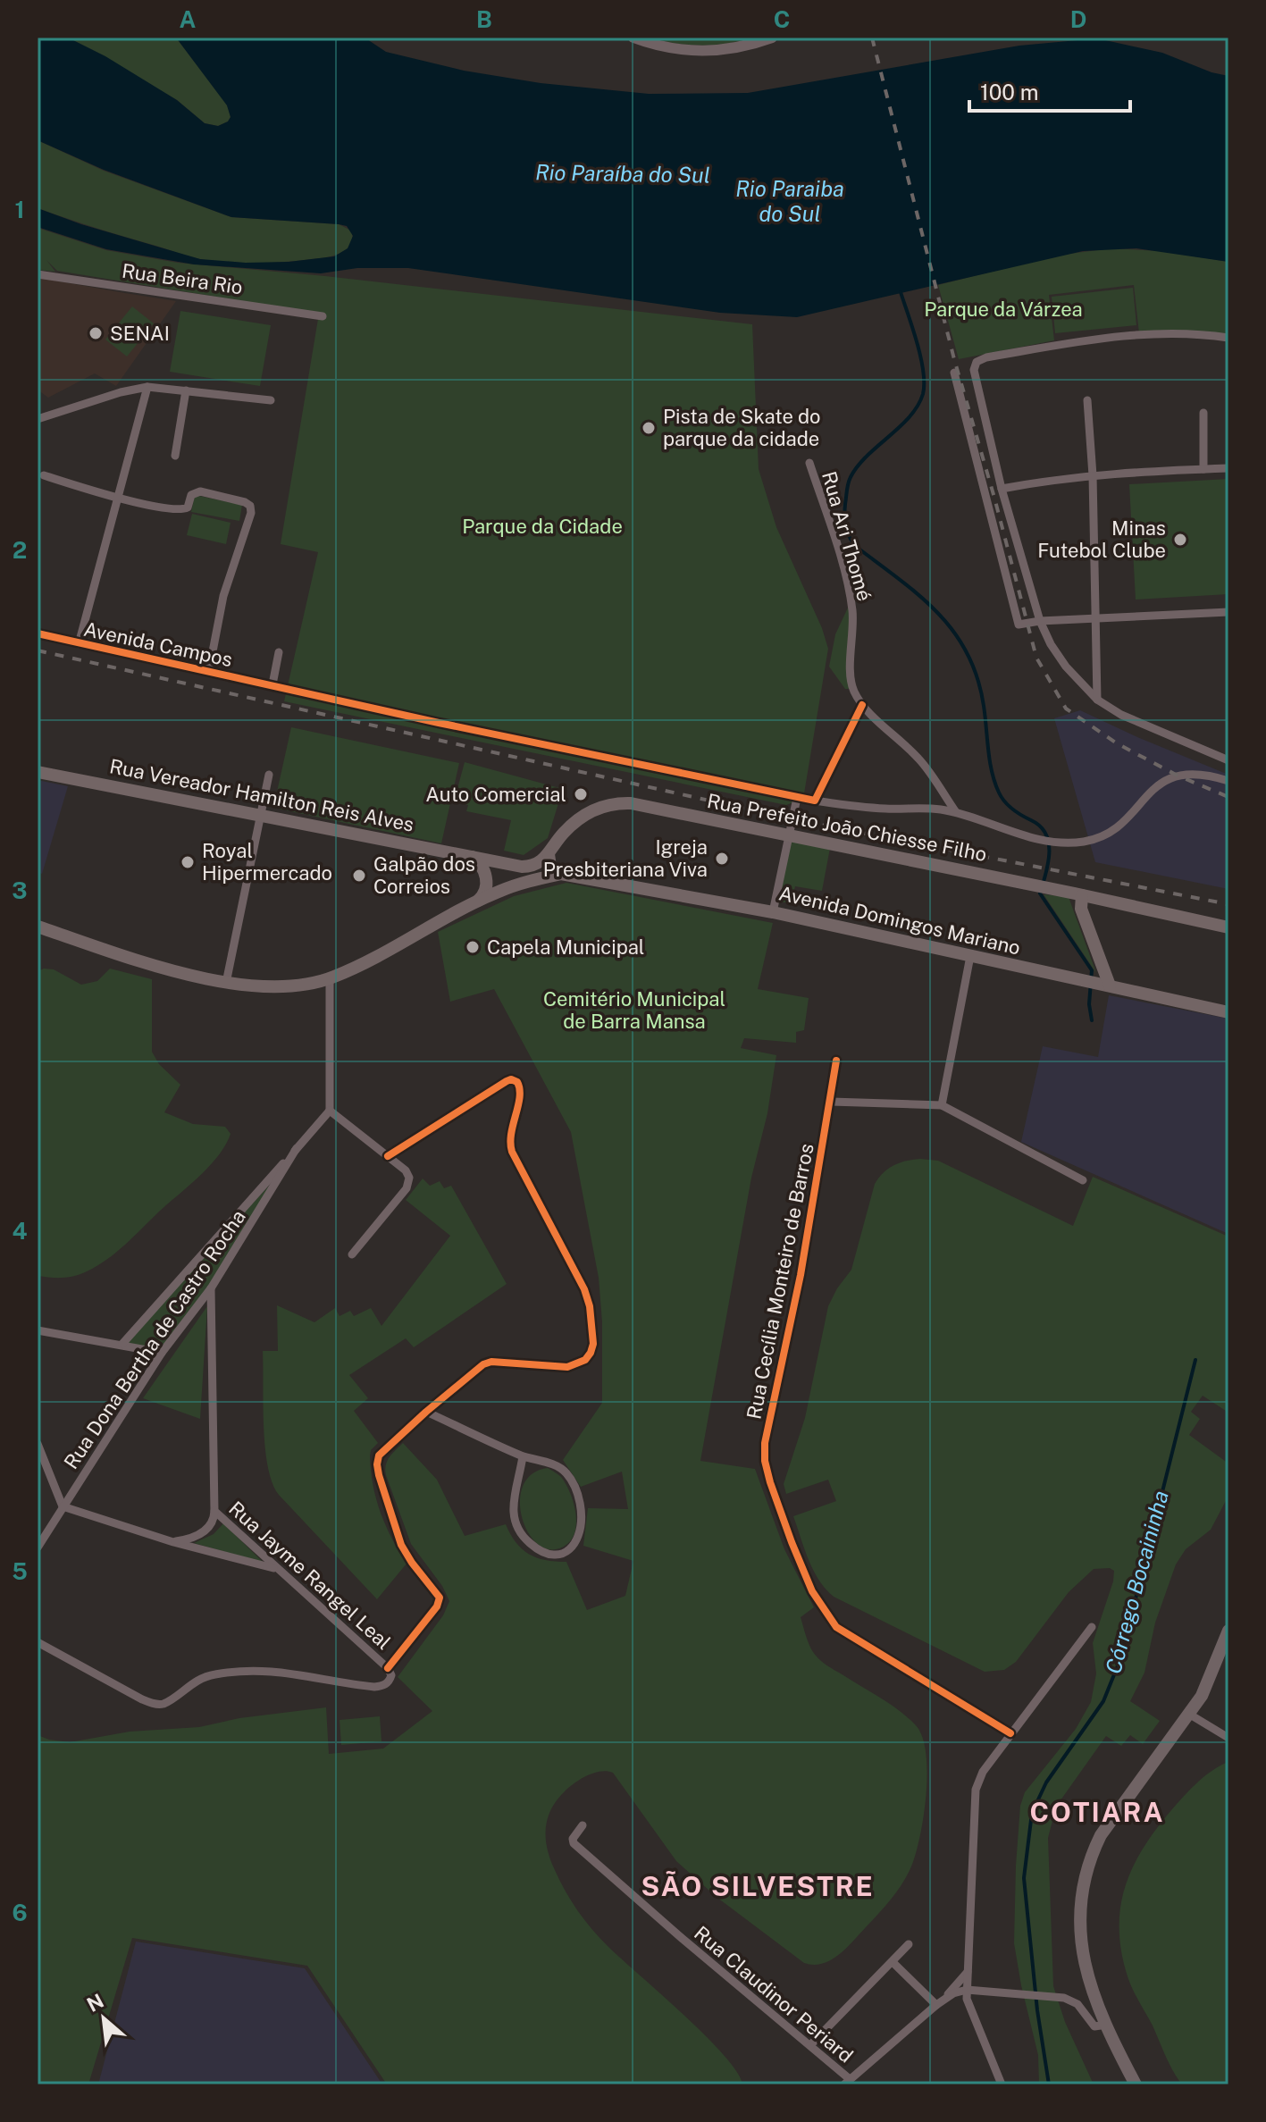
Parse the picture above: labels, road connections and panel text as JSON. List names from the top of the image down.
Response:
{
  "streets": {
    "main road": ["Rua Vereador Hamilton Reis Alves", "Rua Prefeito João Chiesse Filho", "Avenida Domingos Mariano"],
    "street": [
      "Rua Beira Rio",
      "Rua Ari Thomé",
      "Avenida Campos",
      "Rua Cecília Monteiro de Barros",
      "Rua Dona Bertha de Castro Rocha",
      "Rua Jayme Rangel Leal",
      "Rua Claudinor Periard"
    ]
  },
  "crossings": [
    ["Rua Dona Bertha de Castro Rocha", "Rua Jayme Rangel Leal"]
  ],
  "districts": ["COTIARA", "SÃO SILVESTRE"],
  "water": ["Rio Paraíba do Sul", "Rio Paraiba do Sul", "Córrego Bocaininha"],
  "parks": ["Parque da Várzea", "Parque da Cidade", "Cemitério Municipal de Barra Mansa"],
  "places": [
    "SENAI",
    "Pista de Skate do parque da cidade",
    "Minas Futebol Clube",
    "Auto Comercial",
    "Igreja Presbiteriana Viva",
    "Royal Hipermercado",
    "Galpão dos Correios",
    "Capela Municipal"
  ],
  "scale_bar": "100 m",
  "north": "top left",
  "grid": {
    "columns": [
      "A",
      "B",
      "C",
      "D"
    ],
    "rows": [
      "1",
      "2",
      "3",
      "4",
      "5",
      "6"
    ]
  }
}
